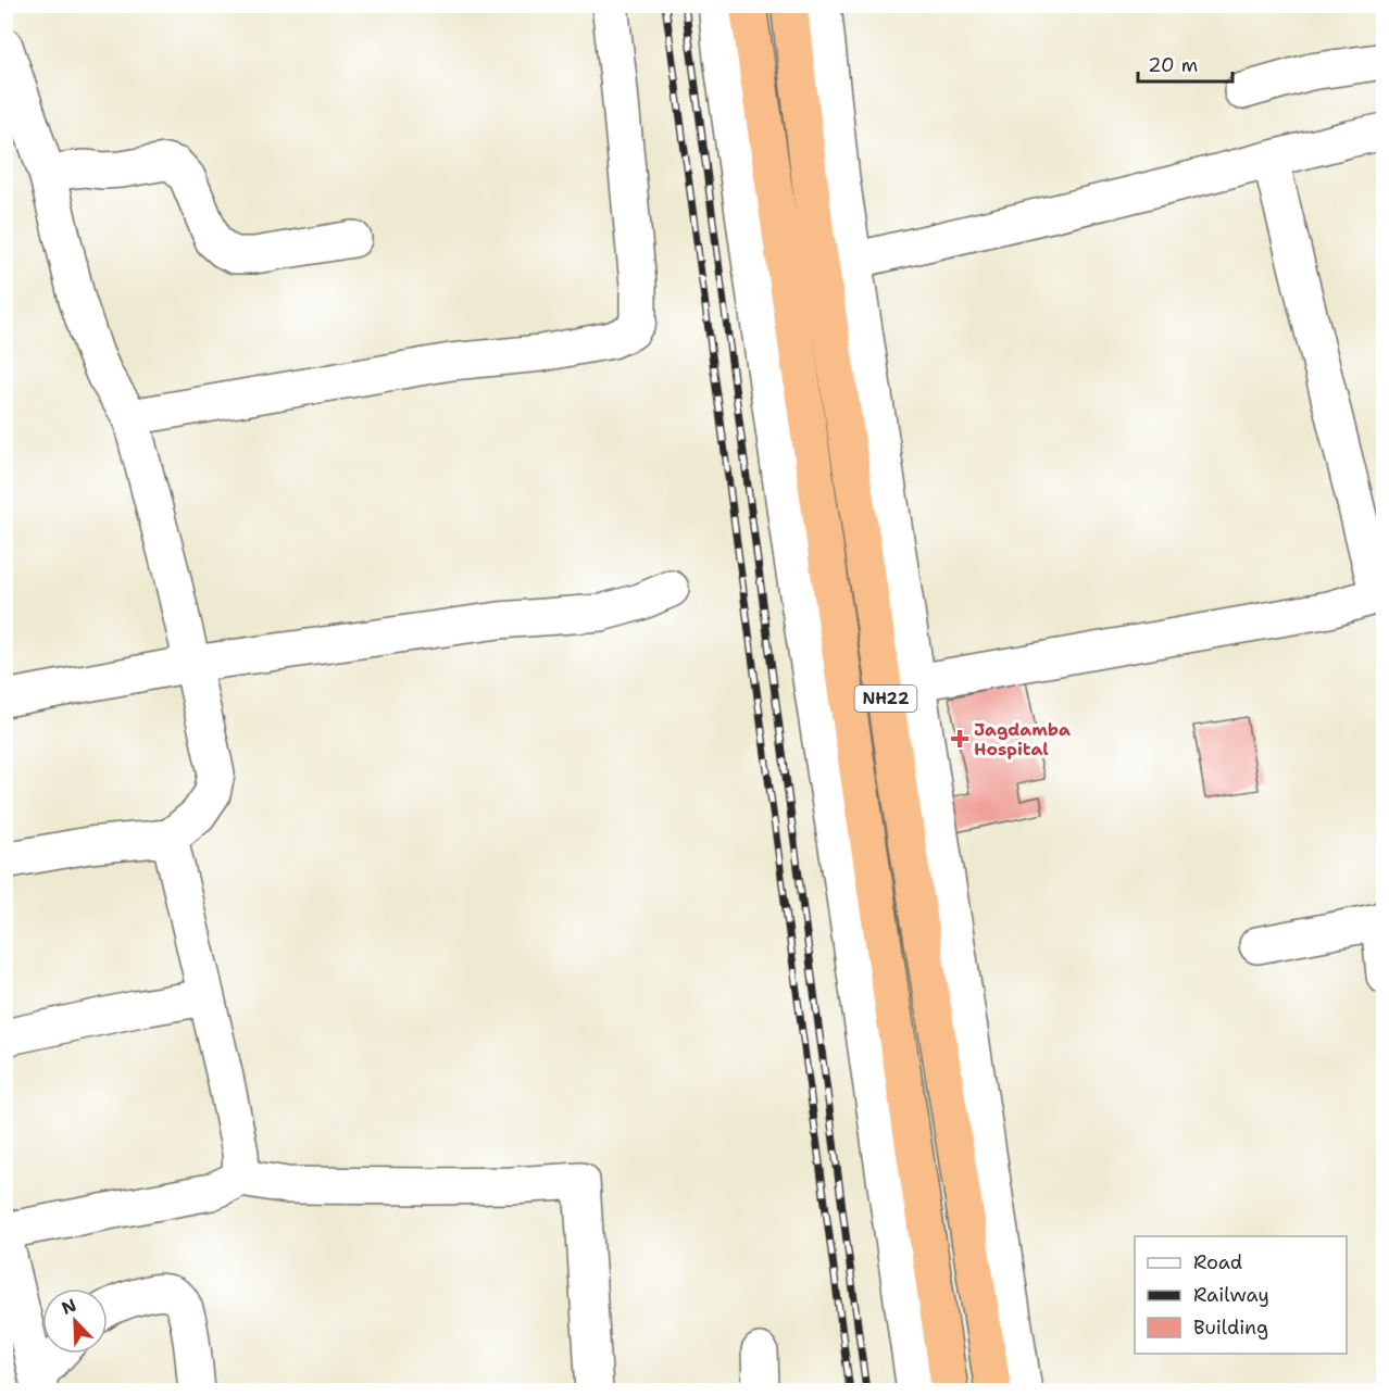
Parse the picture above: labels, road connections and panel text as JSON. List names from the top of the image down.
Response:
{
  "streets": {
    "highway": ["NH22"]
  },
  "places": {
    "health": ["Jagdamba Hospital"]
  },
  "legend": ["Road", "Railway", "Building"],
  "scale_bar": "20 m",
  "north": "top left"
}
